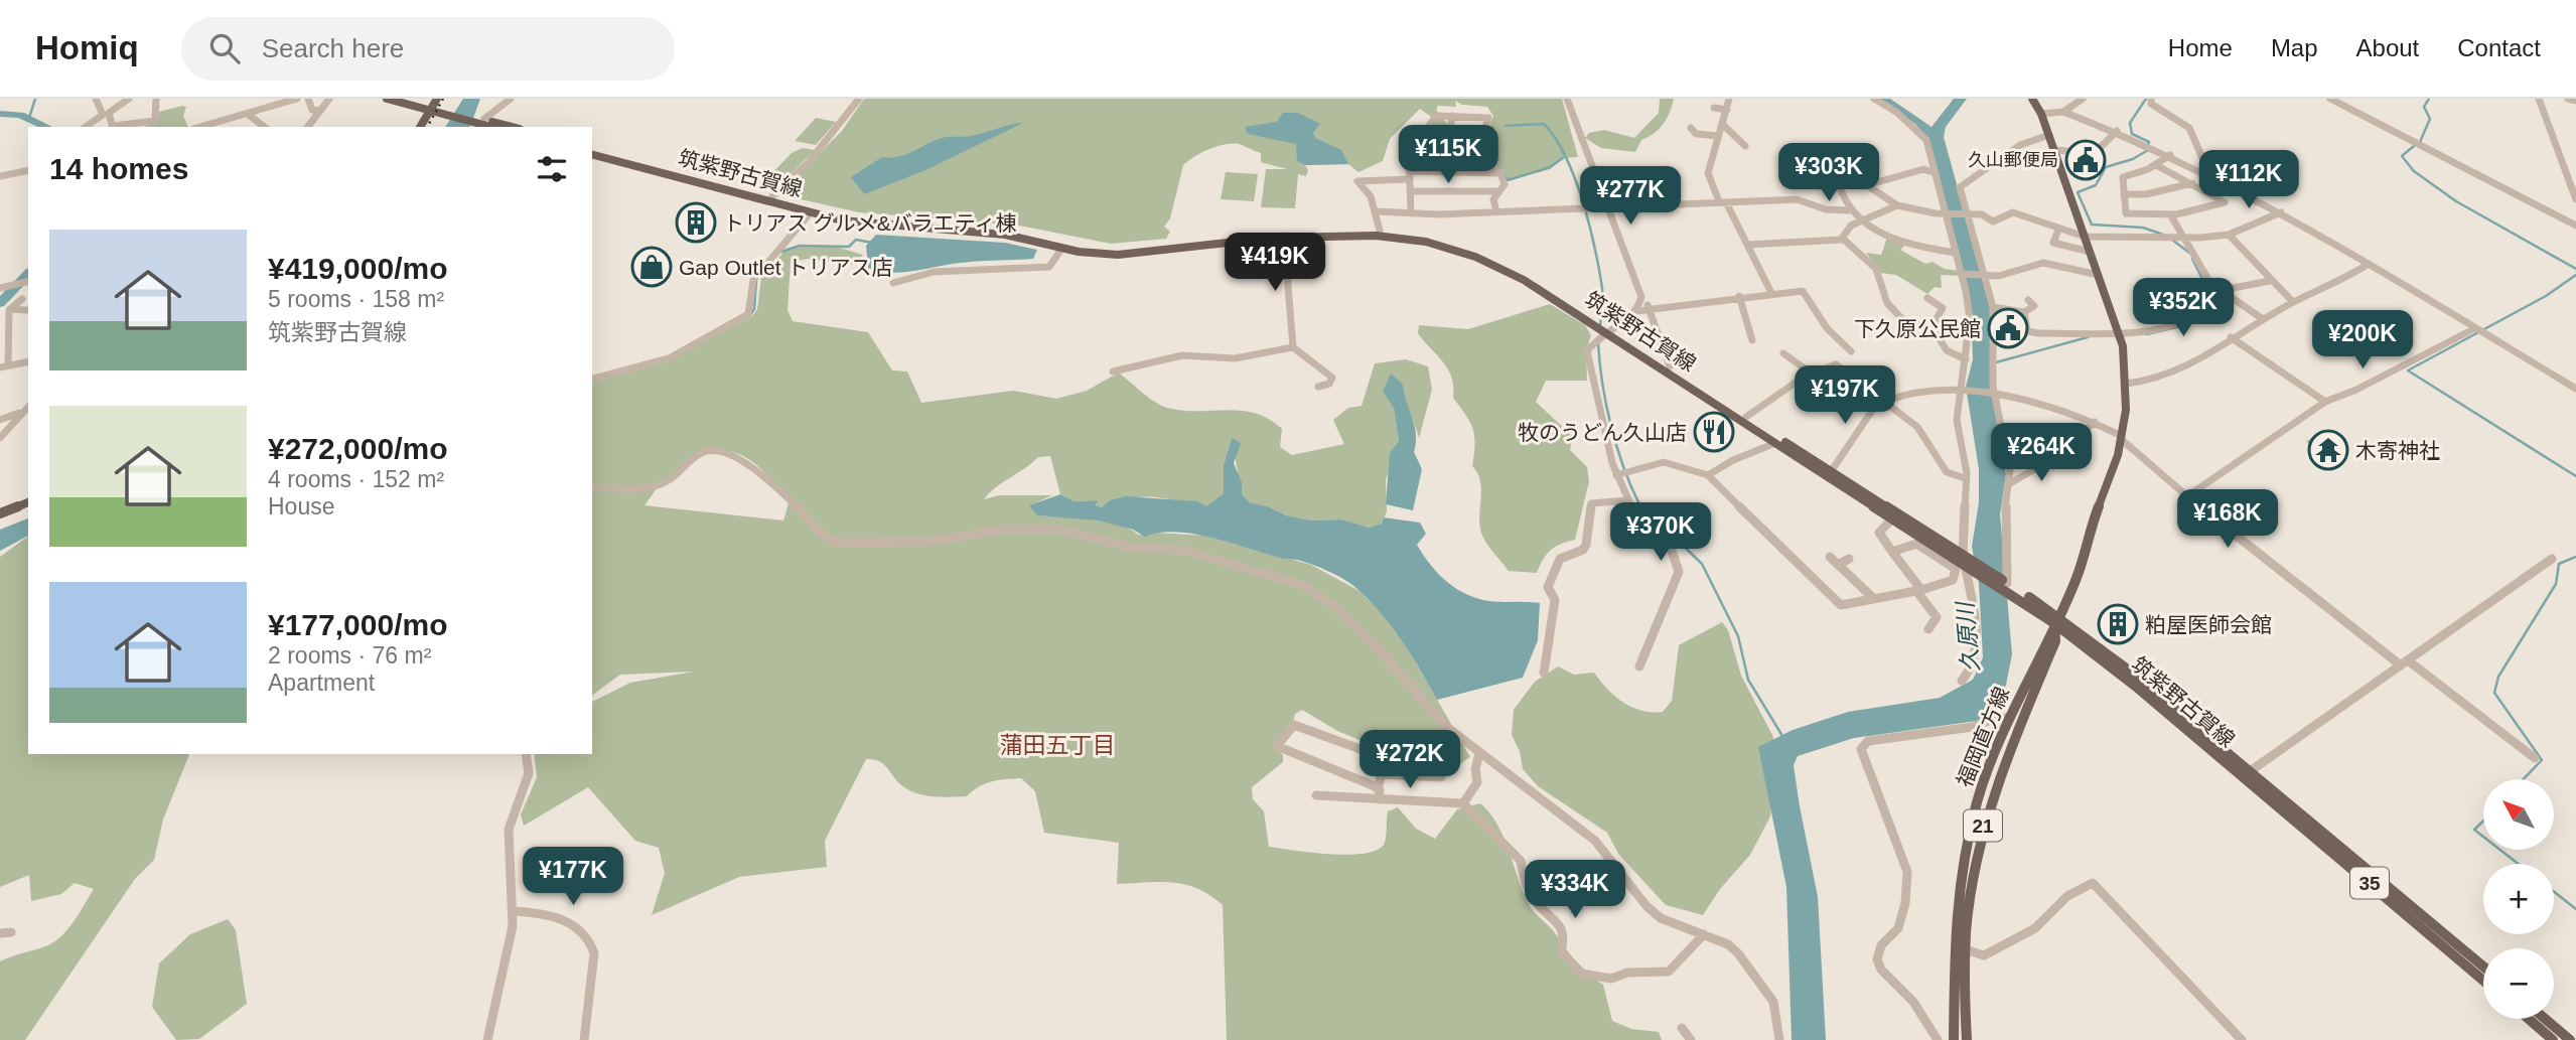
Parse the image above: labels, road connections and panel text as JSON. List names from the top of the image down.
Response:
{
  "streets": {
    "main road": [
      "筑紫野古賀線",
      "福岡直方線",
      "21",
      "35"
    ]
  },
  "crossings": [
    ["筑紫野古賀線", "福岡直方線"]
  ],
  "districts": ["蒲田五丁目"],
  "water": ["久原川"],
  "places": {
    "public building": ["久山郵便局", "下久原公民館"],
    "building": ["トリアス グルメ&バラエティ棟", "粕屋医師会館"],
    "shop": ["Gap Outlet トリアス店"],
    "restaurant": ["牧のうどん久山店"],
    "temple": ["木寄神社"]
  },
  "north": "top left",
  "page": {
    "header": "Homiq",
    "search": "Search here",
    "nav": [
      "Home",
      "Map",
      "About",
      "Contact"
    ],
    "price": [
      "¥115K",
      "¥303K",
      "¥112K",
      "¥277K",
      "¥419K",
      "¥352K",
      "¥200K",
      "¥197K",
      "¥264K",
      "¥168K",
      "¥370K",
      "¥272K",
      "¥177K",
      "¥334K"
    ],
    "heading": "14 homes",
    "list": [
      {
        "name": "¥419,000/mo",
        "note": "5 rooms · 158 m² · 筑紫野古賀線"
      },
      {
        "name": "¥272,000/mo",
        "note": "4 rooms · 152 m² · House"
      },
      {
        "name": "¥177,000/mo",
        "note": "2 rooms · 76 m² · Apartment"
      }
    ],
    "map_buttons": ["+", "−"]
  }
}
